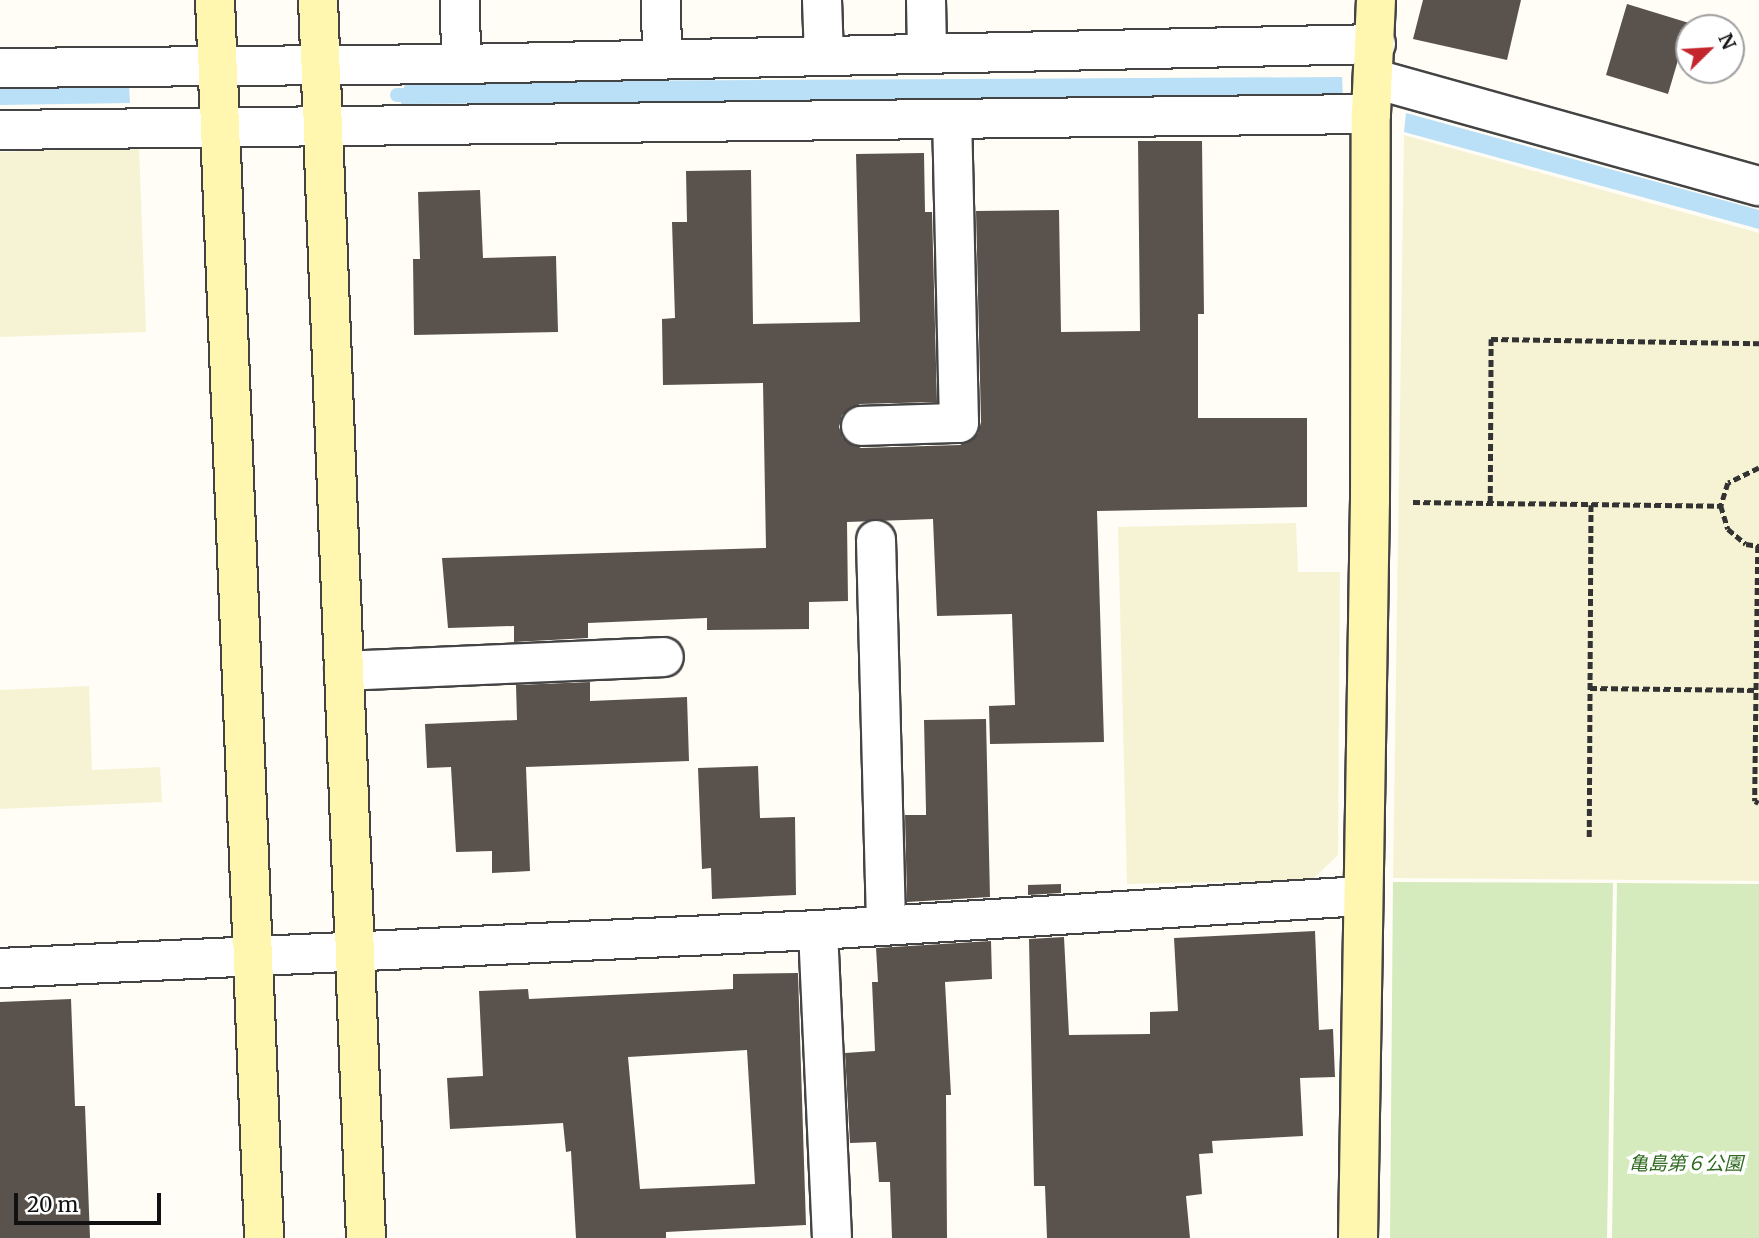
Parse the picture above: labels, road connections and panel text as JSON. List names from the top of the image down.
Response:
{
  "parks": ["亀島第６公園"],
  "scale_bar": "20 m",
  "north": "top right"
}
